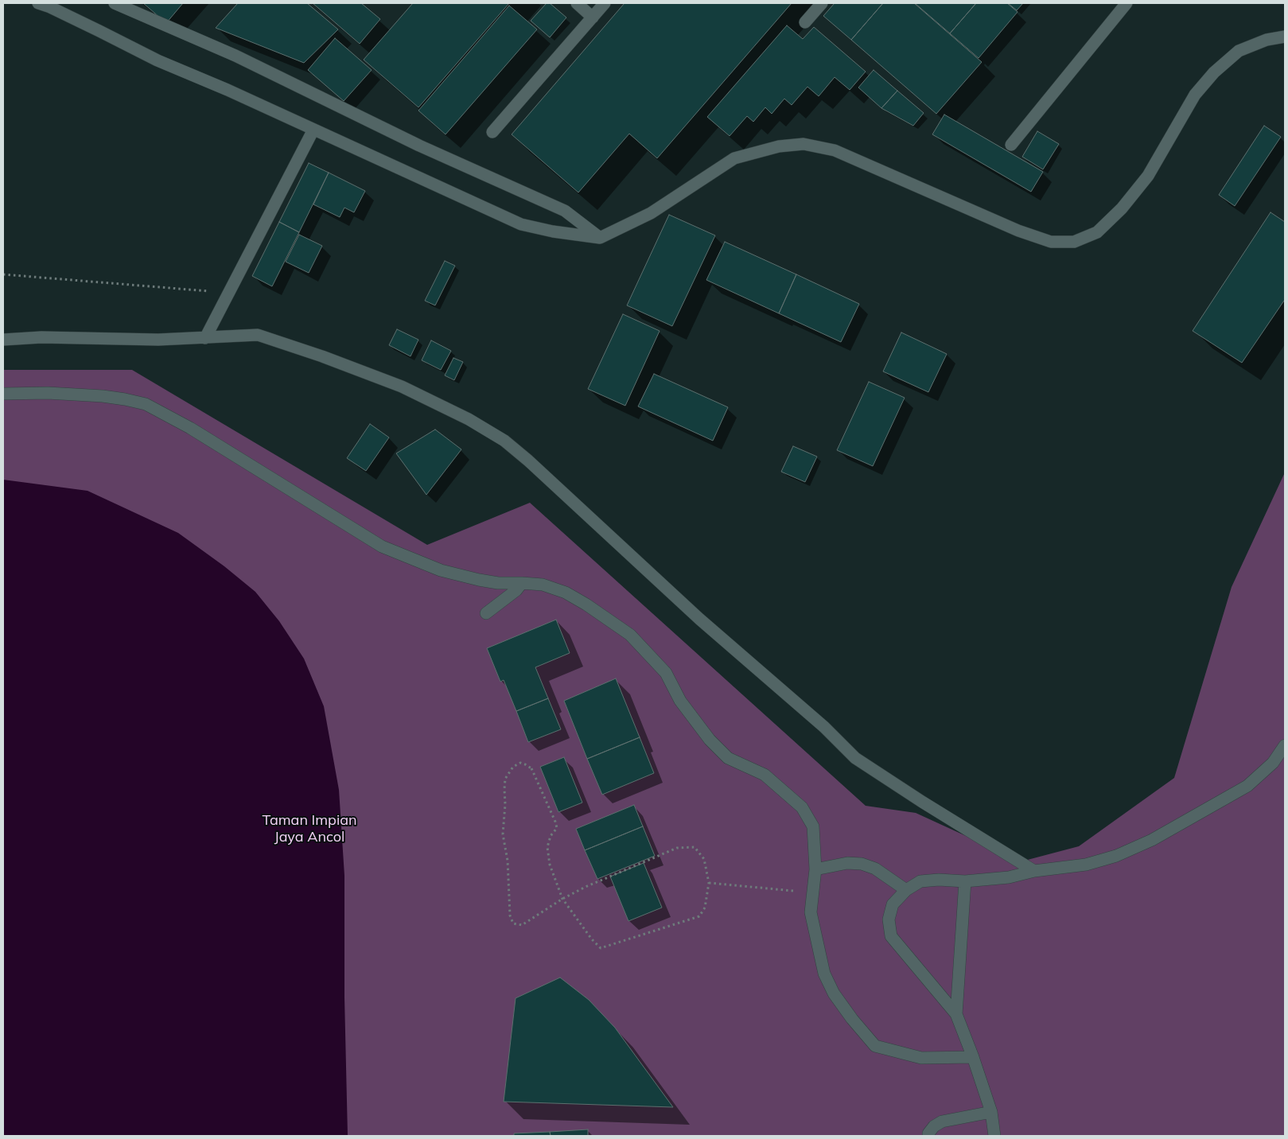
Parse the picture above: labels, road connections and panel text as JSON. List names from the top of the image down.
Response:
{
  "parks": ["Taman Impian Jaya Ancol"]
}
